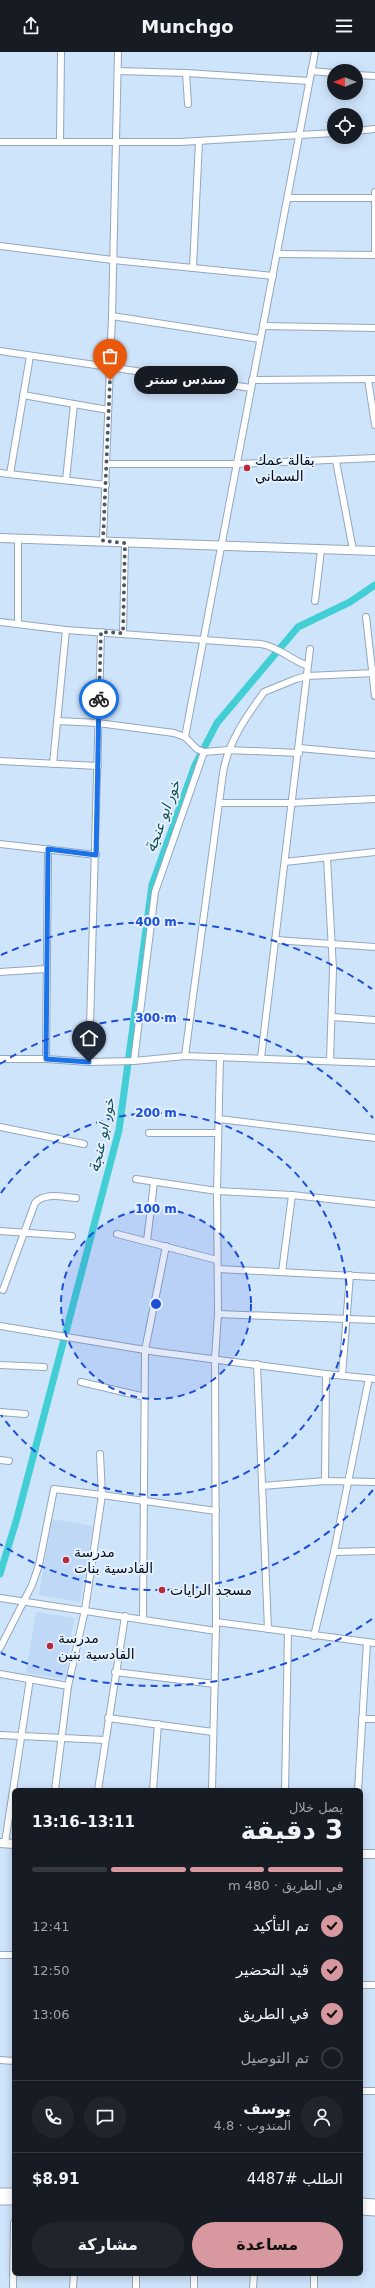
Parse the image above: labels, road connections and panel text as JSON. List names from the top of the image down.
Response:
{
  "water": ["خور ابو عنجة"],
  "places": [
    "سندس سنتر",
    "بقالة عمك السماني",
    "مدرسة القادسية بنات",
    "مسجد الرايات",
    "مدرسة القادسية بنين"
  ],
  "north": "left",
  "page": {
    "header": "Munchgo",
    "bubble": "سندس سنتر",
    "heading": ["3 دقيقة", "يصل خلال", "13:11–13:16"],
    "panel": [
      "يوسف",
      "المندوب · 4.8",
      "الطلب #4487",
      "$8.91"
    ],
    "bar": "في الطريق · 480 m",
    "list": [
      ["تم التأكيد", "12:41"],
      ["قيد التحضير", "12:50"],
      ["في الطريق", "13:06"],
      "تم التوصيل"
    ],
    "buttons": ["مساعدة", "مشاركة"]
  },
  "rings": [
    "400 m",
    "300 m",
    "200 m",
    "100 m"
  ]
}
